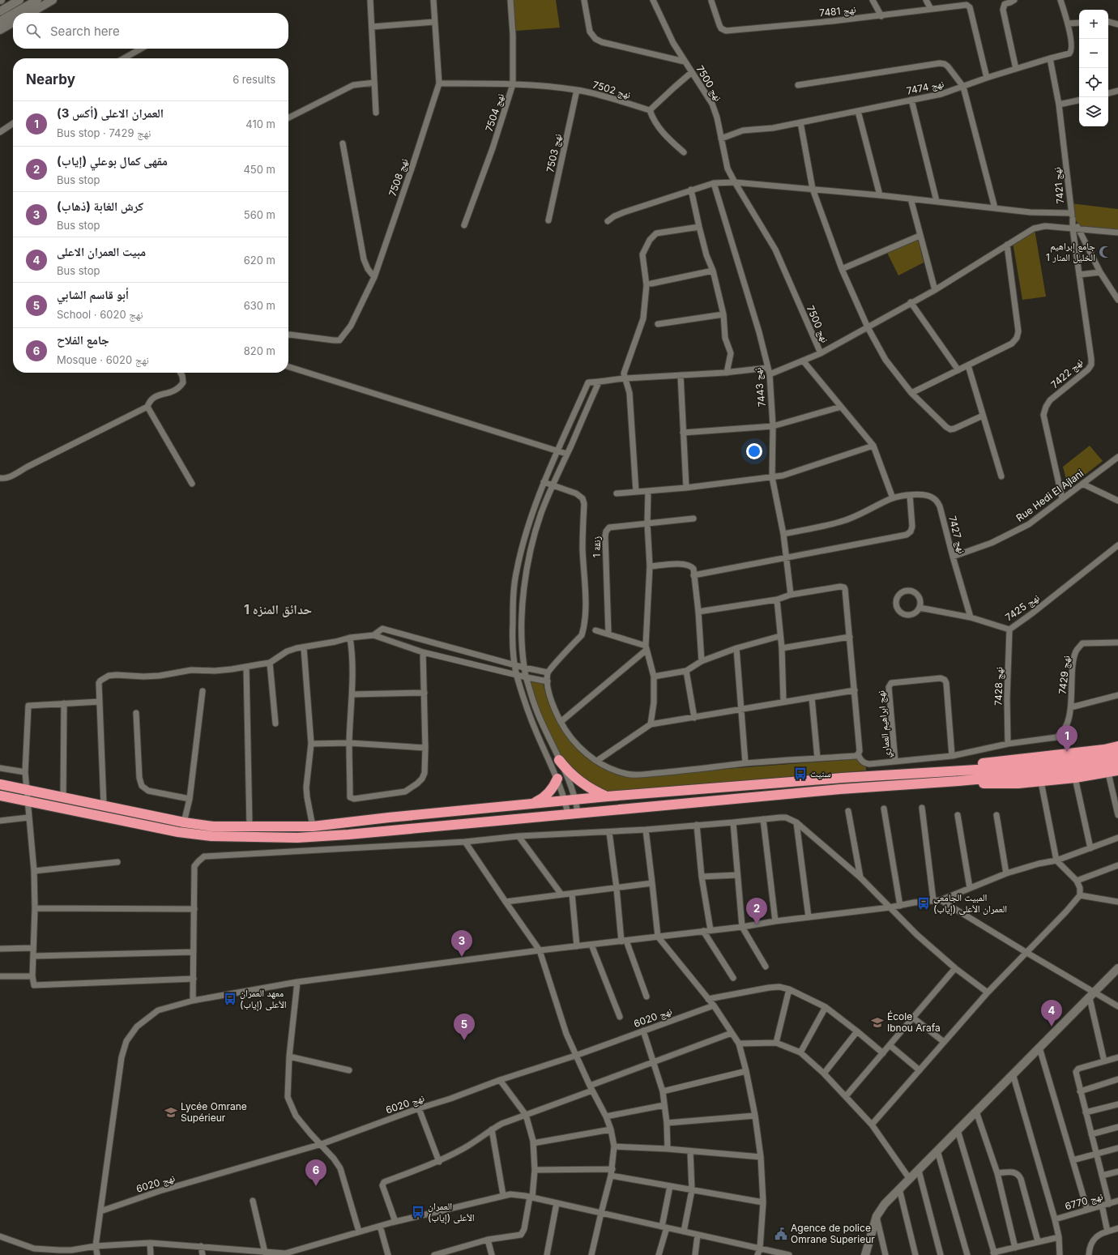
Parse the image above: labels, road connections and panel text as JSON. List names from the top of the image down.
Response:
{
  "streets": {
    "street": [
      "نهج 7481",
      "نهج 7500",
      "نهج 7474",
      "نهج 7502",
      "نهج 7504",
      "نهج 7503",
      "نهج 7508",
      "نهج 7421",
      "نهج 7422",
      "نهج 7443",
      "Rue Hedi El Ajlani",
      "نهج 7427",
      "زنقة 1",
      "نهج 7425",
      "نهج 7429",
      "نهج 7428",
      "نهج ابراهيم العماري",
      "نهج 6020",
      "نهج 6770"
    ]
  },
  "crossings": [
    ["نهج 7481", "نهج 7474"],
    ["نهج 7500", "نهج 7474"],
    ["نهج 7474", "نهج 7421"],
    ["نهج 7502", "نهج 7504"],
    ["نهج 7502", "نهج 7503"],
    ["نهج 7502", "نهج 7508"],
    ["نهج 7421", "نهج 7422"],
    ["نهج 7422", "Rue Hedi El Ajlani"],
    ["نهج 7443", "نهج 7427"],
    ["Rue Hedi El Ajlani", "نهج 7427"],
    ["نهج 7427", "نهج 7425"],
    ["نهج 7425", "نهج 7428"],
    ["نهج 7429", "نهج ابراهيم العماري"],
    ["نهج 7428", "نهج ابراهيم العماري"]
  ],
  "districts": ["حدائق المنزه 1"],
  "places": {
    "mosque": ["جامع إبراهيم الخليل المنار 1"],
    "bus stop": [
      "سنيت",
      "المبيت الجامعي العمران الأعلى (إياب)",
      "معهد العمران الأعلى (إياب)",
      "العمران الأعلى (إياب)"
    ],
    "school or university": ["École Ibnou Arafa", "Lycée Omrane Supérieur"],
    "public building": ["Agence de police Omrane Superieur"]
  },
  "page": {
    "map_buttons": ["+", "−"],
    "search": "Search here",
    "heading": ["Nearby", "6 results"],
    "list": [
      {
        "mark": "1",
        "name": "العمران الاعلى (أكس 3)",
        "note": "Bus stop · نهج 7429",
        "value": "410 m"
      },
      {
        "mark": "2",
        "name": "مقهى كمال بوعلي (إياب)",
        "note": "Bus stop",
        "value": "450 m"
      },
      {
        "mark": "3",
        "name": "كرش الغابة (ذهاب)",
        "note": "Bus stop",
        "value": "560 m"
      },
      {
        "mark": "4",
        "name": "مبيت العمران الاعلى",
        "note": "Bus stop",
        "value": "620 m"
      },
      {
        "mark": "5",
        "name": "أبو قاسم الشابي",
        "note": "School · نهج 6020",
        "value": "630 m"
      },
      {
        "mark": "6",
        "name": "جامع الفلاح",
        "note": "Mosque · نهج 6020",
        "value": "820 m"
      }
    ],
    "pins": [
      "1",
      "2",
      "3",
      "4",
      "5",
      "6"
    ]
  }
}
